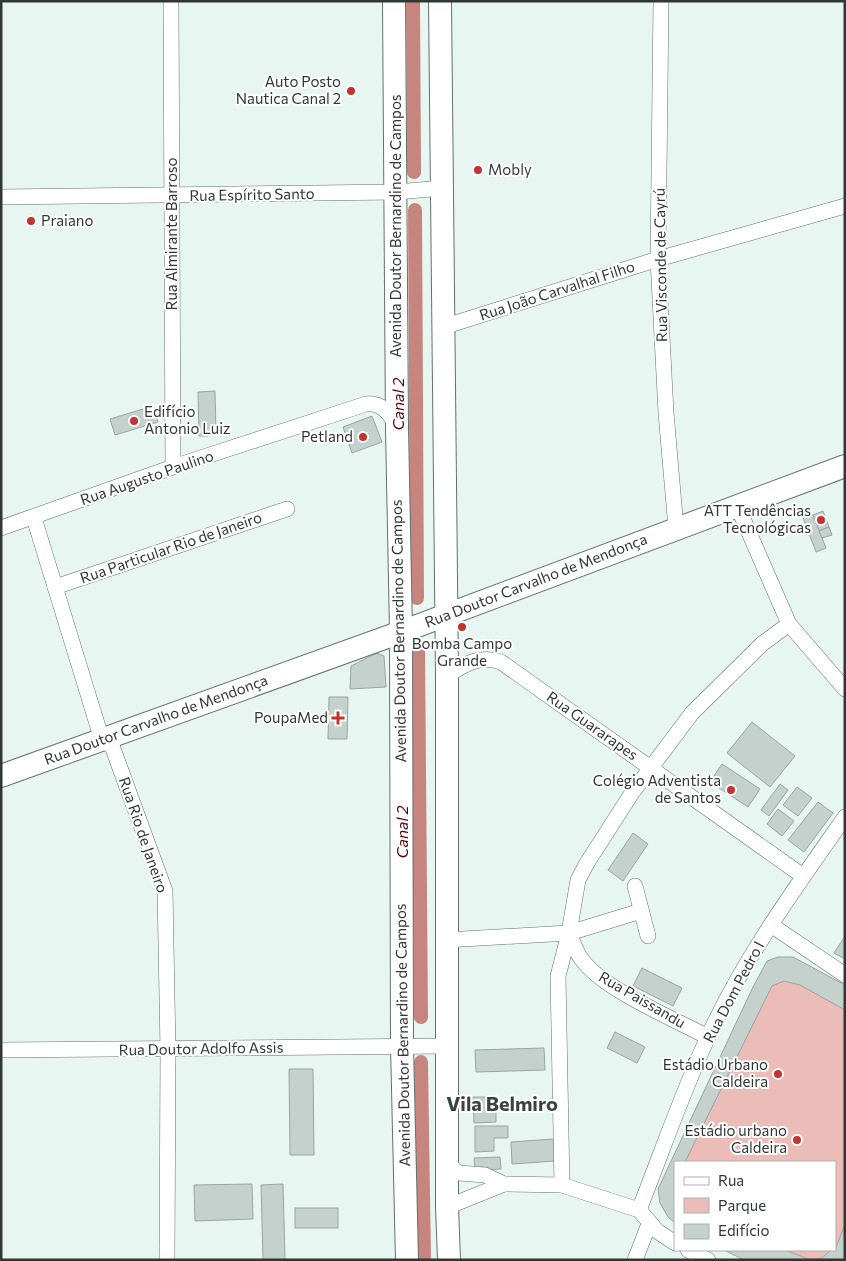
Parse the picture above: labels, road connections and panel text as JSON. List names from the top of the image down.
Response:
{
  "streets": {
    "main road": ["Avenida Doutor Bernardino de Campos", "Rua Doutor Carvalho de Mendonça"],
    "street": [
      "Rua Espírito Santo",
      "Rua Almirante Barroso",
      "Rua Visconde de Cayrú",
      "Rua João Carvalhal Filho",
      "Rua Augusto Paulino",
      "Rua Particular Rio de Janeiro",
      "Rua Guararapes",
      "Rua Rio de Janeiro",
      "Rua Dom Pedro I",
      "Rua Paissandu",
      "Rua Doutor Adolfo Assis"
    ]
  },
  "crossings": [
    ["Rua Espírito Santo", "Avenida Doutor Bernardino de Campos"],
    ["Rua Espírito Santo", "Rua Almirante Barroso"],
    ["Avenida Doutor Bernardino de Campos", "Rua Augusto Paulino"],
    ["Avenida Doutor Bernardino de Campos", "Rua Doutor Carvalho de Mendonça"],
    ["Avenida Doutor Bernardino de Campos", "Rua Doutor Adolfo Assis"],
    ["Rua Almirante Barroso", "Rua Augusto Paulino"],
    ["Rua Visconde de Cayrú", "Rua João Carvalhal Filho"],
    ["Rua Visconde de Cayrú", "Rua Doutor Carvalho de Mendonça"],
    ["Rua Augusto Paulino", "Rua Rio de Janeiro"],
    ["Rua Particular Rio de Janeiro", "Rua Rio de Janeiro"],
    ["Rua Doutor Carvalho de Mendonça", "Rua Rio de Janeiro"],
    ["Rua Guararapes", "Rua Dom Pedro I"],
    ["Rua Rio de Janeiro", "Rua Doutor Adolfo Assis"],
    ["Rua Dom Pedro I", "Rua Paissandu"]
  ],
  "districts": ["Vila Belmiro"],
  "water": ["Canal 2"],
  "places": {
    "other": [
      "Auto Posto Nautica Canal 2",
      "Mobly",
      "Praiano",
      "Edifício Antonio Luiz",
      "Petland",
      "ATT Tendências Tecnológicas",
      "Bomba Campo Grande",
      "Colégio Adventista de Santos",
      "Estádio Urbano Caldeira",
      "Estádio urbano Caldeira"
    ],
    "health": ["PoupaMed"]
  },
  "legend": ["Rua", "Parque", "Edifício"]
}
